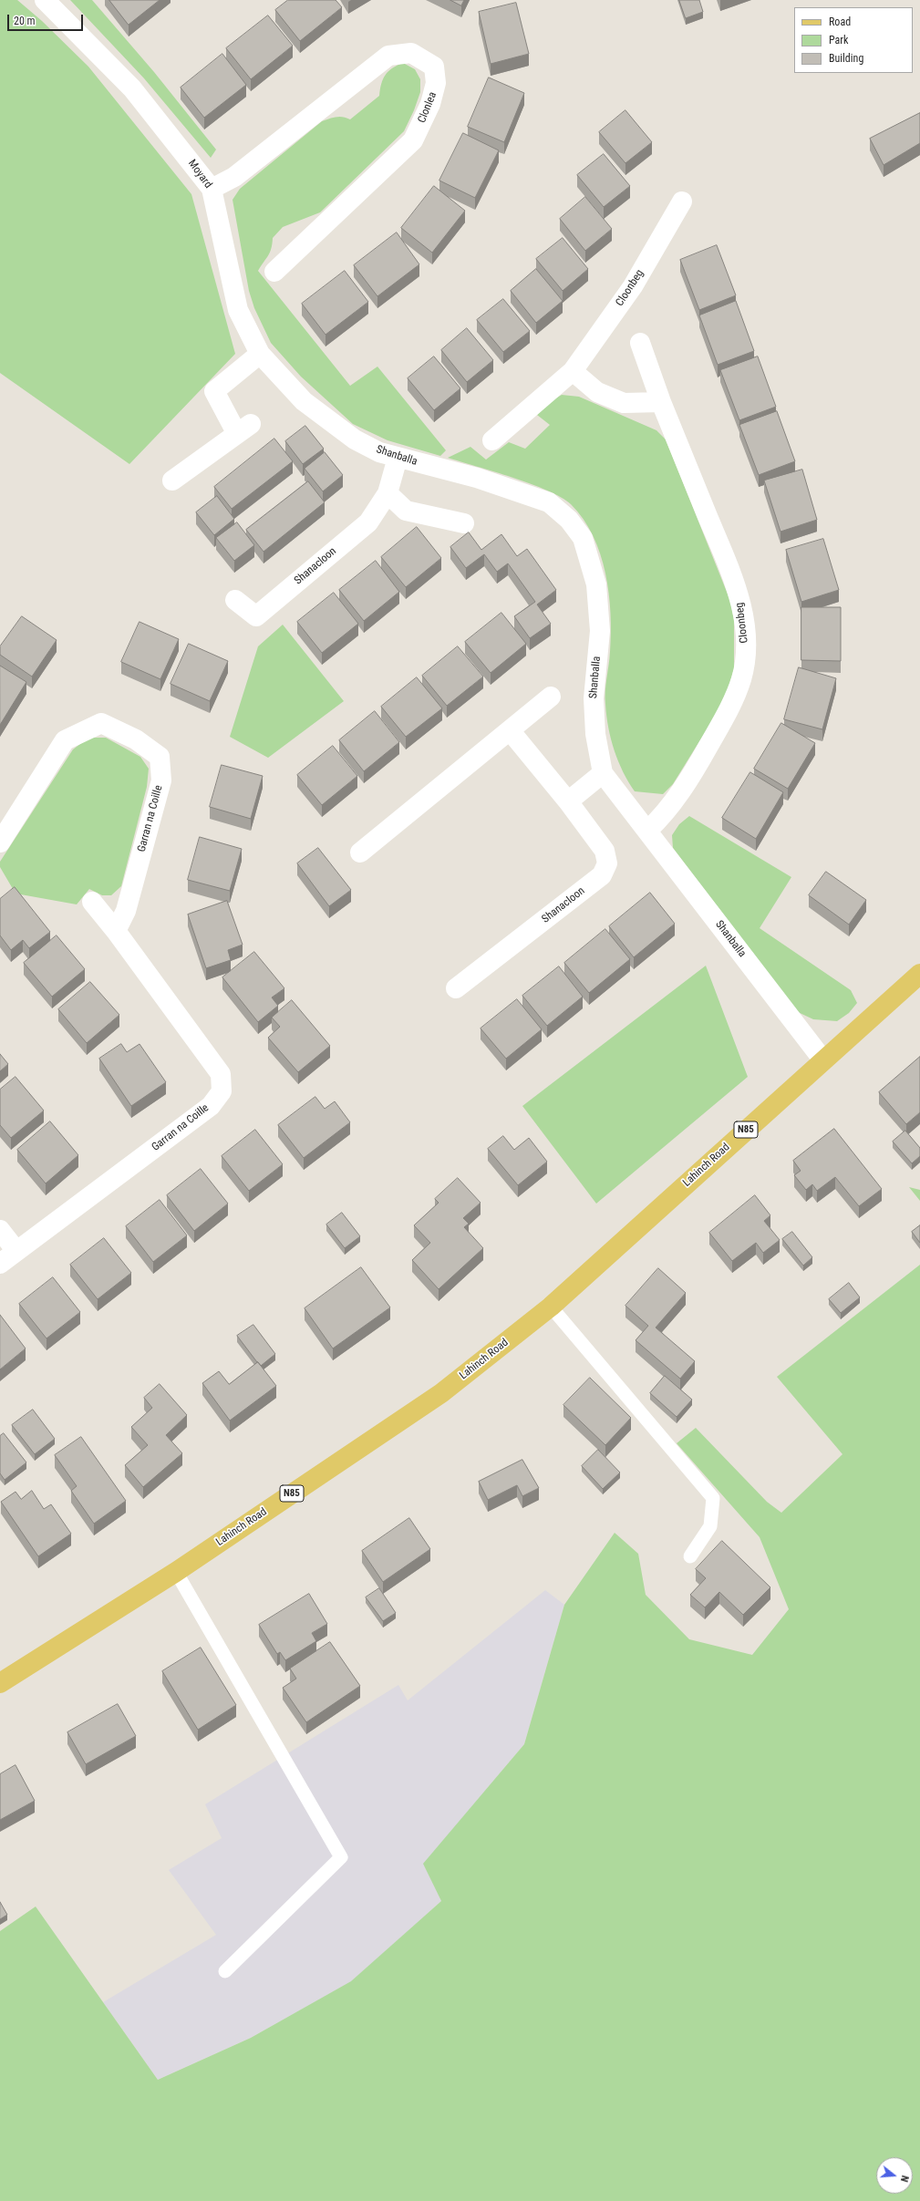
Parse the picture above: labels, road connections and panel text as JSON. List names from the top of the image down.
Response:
{
  "streets": {
    "main road": ["N85", "Lahinch Road"],
    "street": [
      "Clonlea",
      "Moyard",
      "Cloonbeg",
      "Shanballa",
      "Shanacloon",
      "Garran na Coille"
    ]
  },
  "crossings": [
    ["Clonlea", "Moyard"],
    ["Moyard", "Shanballa"],
    ["Cloonbeg", "Shanballa"],
    ["Shanballa", "Shanacloon"],
    ["Shanballa", "Lahinch Road"]
  ],
  "legend": ["Road", "Park", "Building"],
  "scale_bar": "20 m",
  "north": "right"
}
